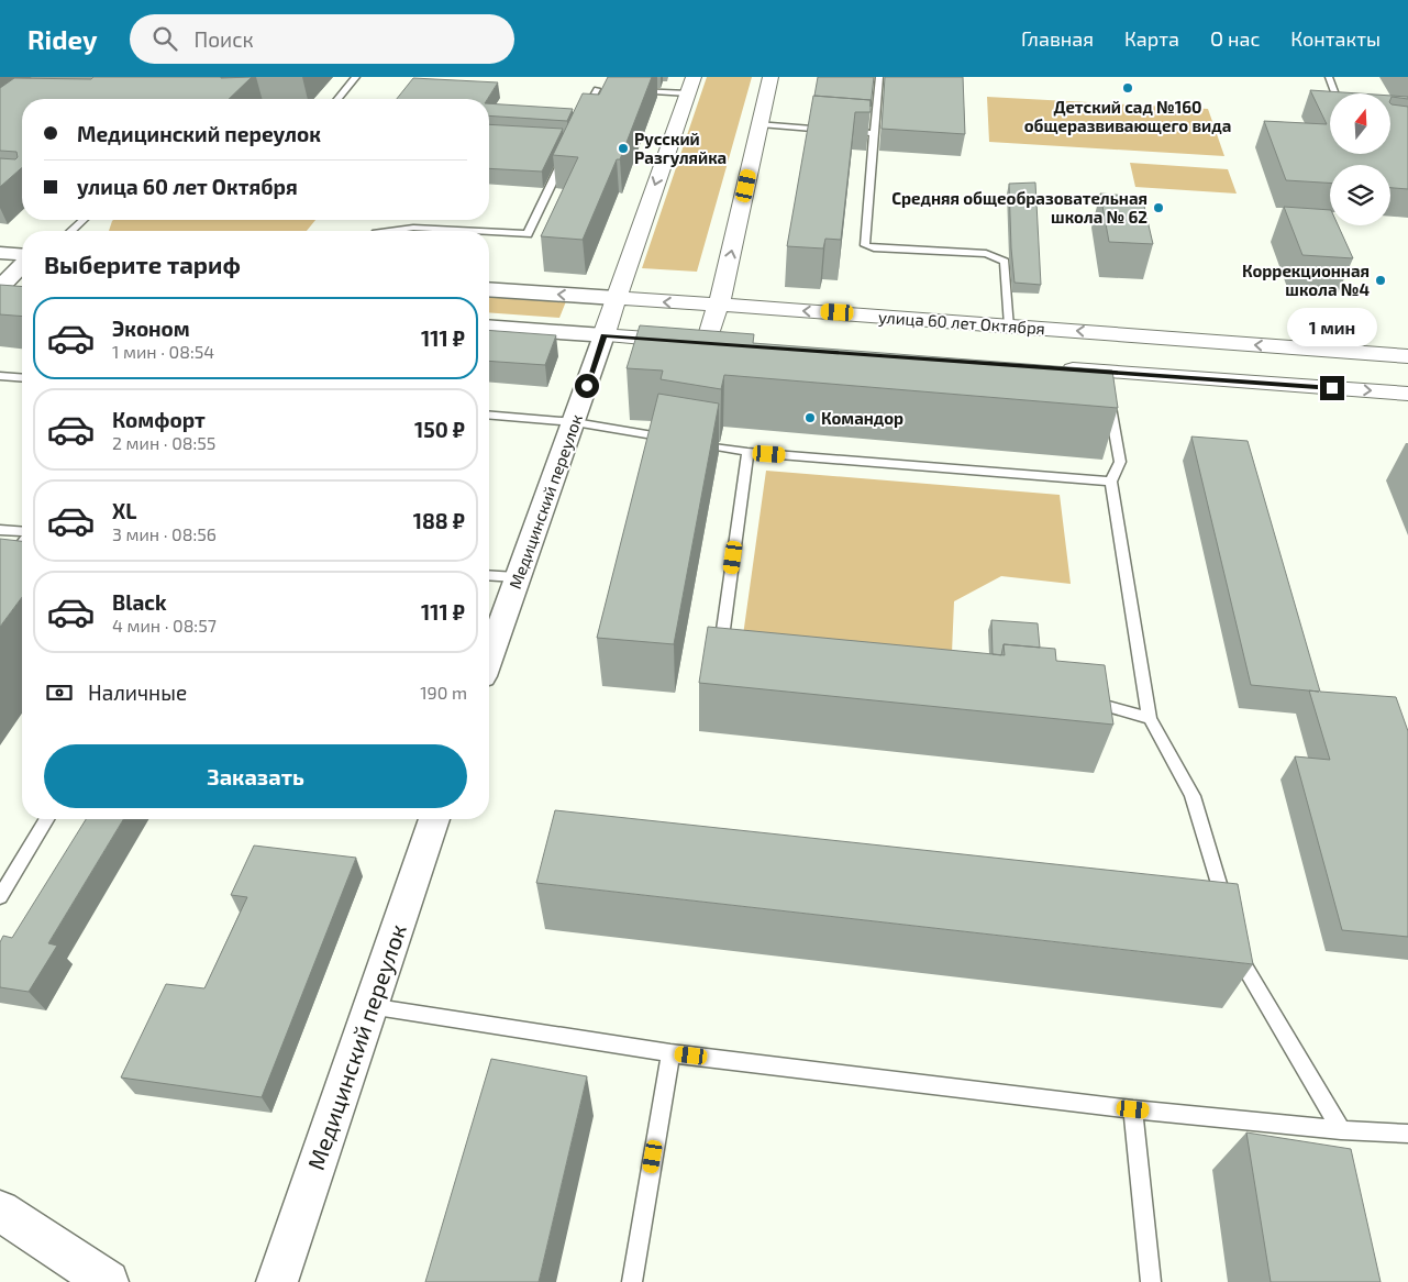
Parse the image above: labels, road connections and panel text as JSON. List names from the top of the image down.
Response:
{
  "streets": {
    "main road": ["улица 60 лет Октября", "Медицинский переулок"]
  },
  "crossings": [
    ["улица 60 лет Октября", "Медицинский переулок"]
  ],
  "one_way": ["улица 60 лет Октября"],
  "places": [
    "Детский сад №160 общеразвивающего вида",
    "Русский Разгуляйка",
    "Средняя общеобразовательная школа № 62",
    "Коррекционная школа №4",
    "Командор"
  ],
  "north": "top",
  "page": {
    "header": "Ridey",
    "search": "Поиск",
    "nav": [
      "Главная",
      "Карта",
      "О нас",
      "Контакты"
    ],
    "banner": ["Медицинский переулок", "улица 60 лет Октября"],
    "heading": "Выберите тариф",
    "list": [
      {
        "name": "Эконом",
        "note": "1 мин · 08:54",
        "value": "111 ₽"
      },
      {
        "name": "Комфорт",
        "note": "2 мин · 08:55",
        "value": "150 ₽"
      },
      {
        "name": "XL",
        "note": "3 мин · 08:56",
        "value": "188 ₽"
      },
      {
        "name": "Black",
        "note": "4 мин · 08:57",
        "value": "111 ₽"
      }
    ],
    "bubble": "1 мин",
    "pay": ["Наличные", "190 m"],
    "buttons": "Заказать"
  }
}
